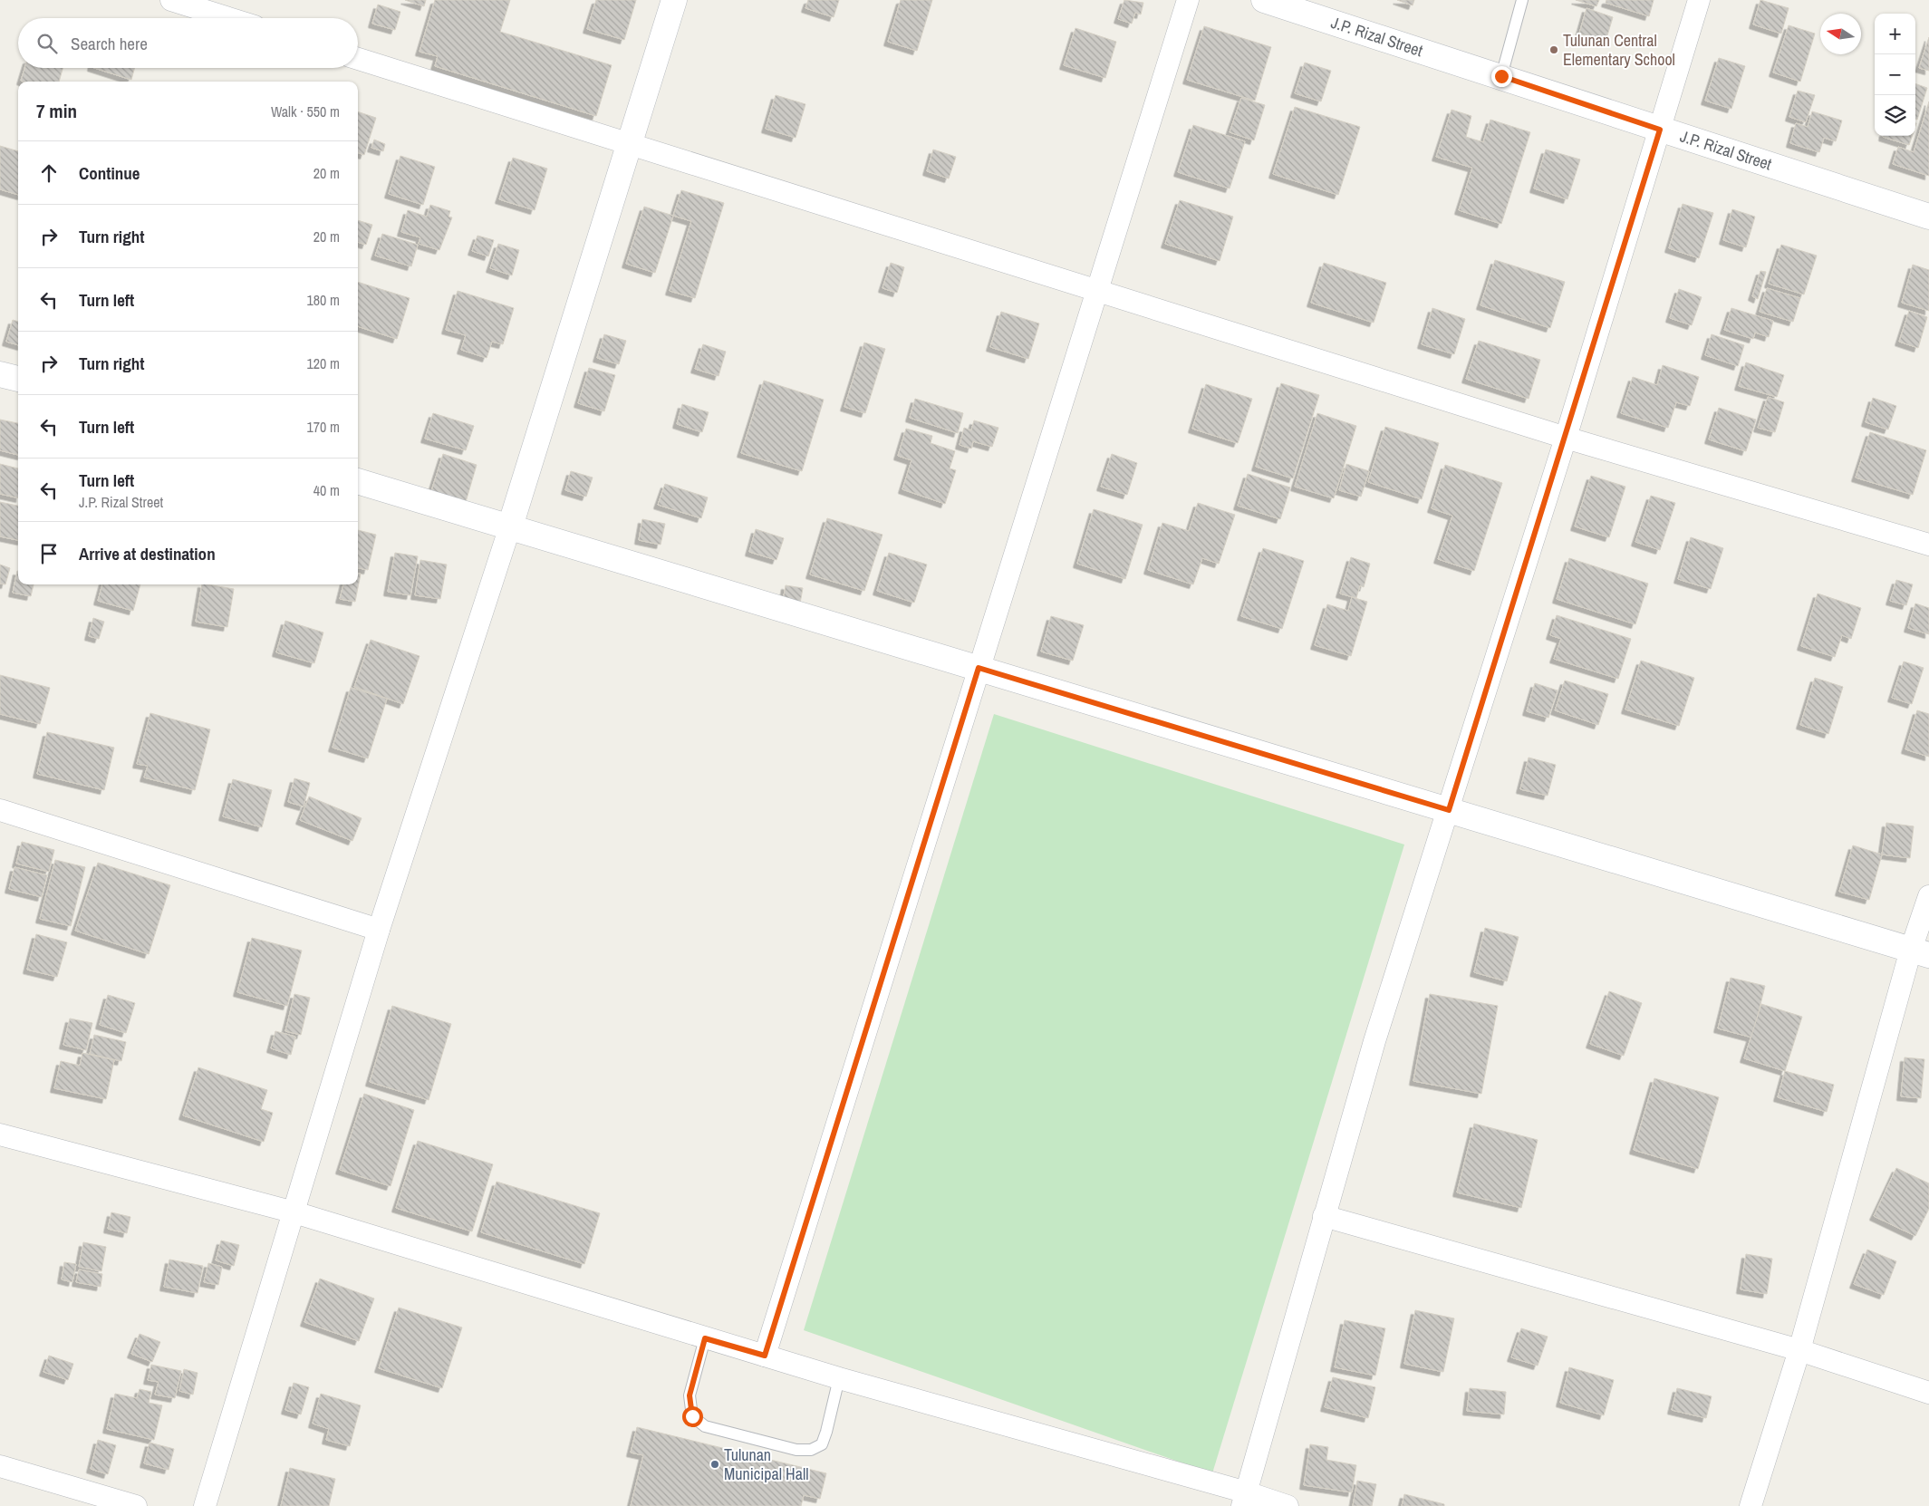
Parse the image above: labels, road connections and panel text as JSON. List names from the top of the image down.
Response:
{
  "streets": {
    "main road": ["J.P. Rizal Street"]
  },
  "places": ["Tulunan Central Elementary School", "Tulunan Municipal Hall"],
  "north": "left",
  "page": {
    "map_buttons": ["+", "−"],
    "search": "Search here",
    "heading": ["7 min", "Walk · 550 m"],
    "list": [
      ["Continue", "20 m"],
      ["Turn right", "20 m"],
      ["Turn left", "180 m"],
      ["Turn right", "120 m"],
      ["Turn left", "170 m"],
      ["Turn left", "J.P. Rizal Street", "40 m"],
      "Arrive at destination"
    ]
  }
}
